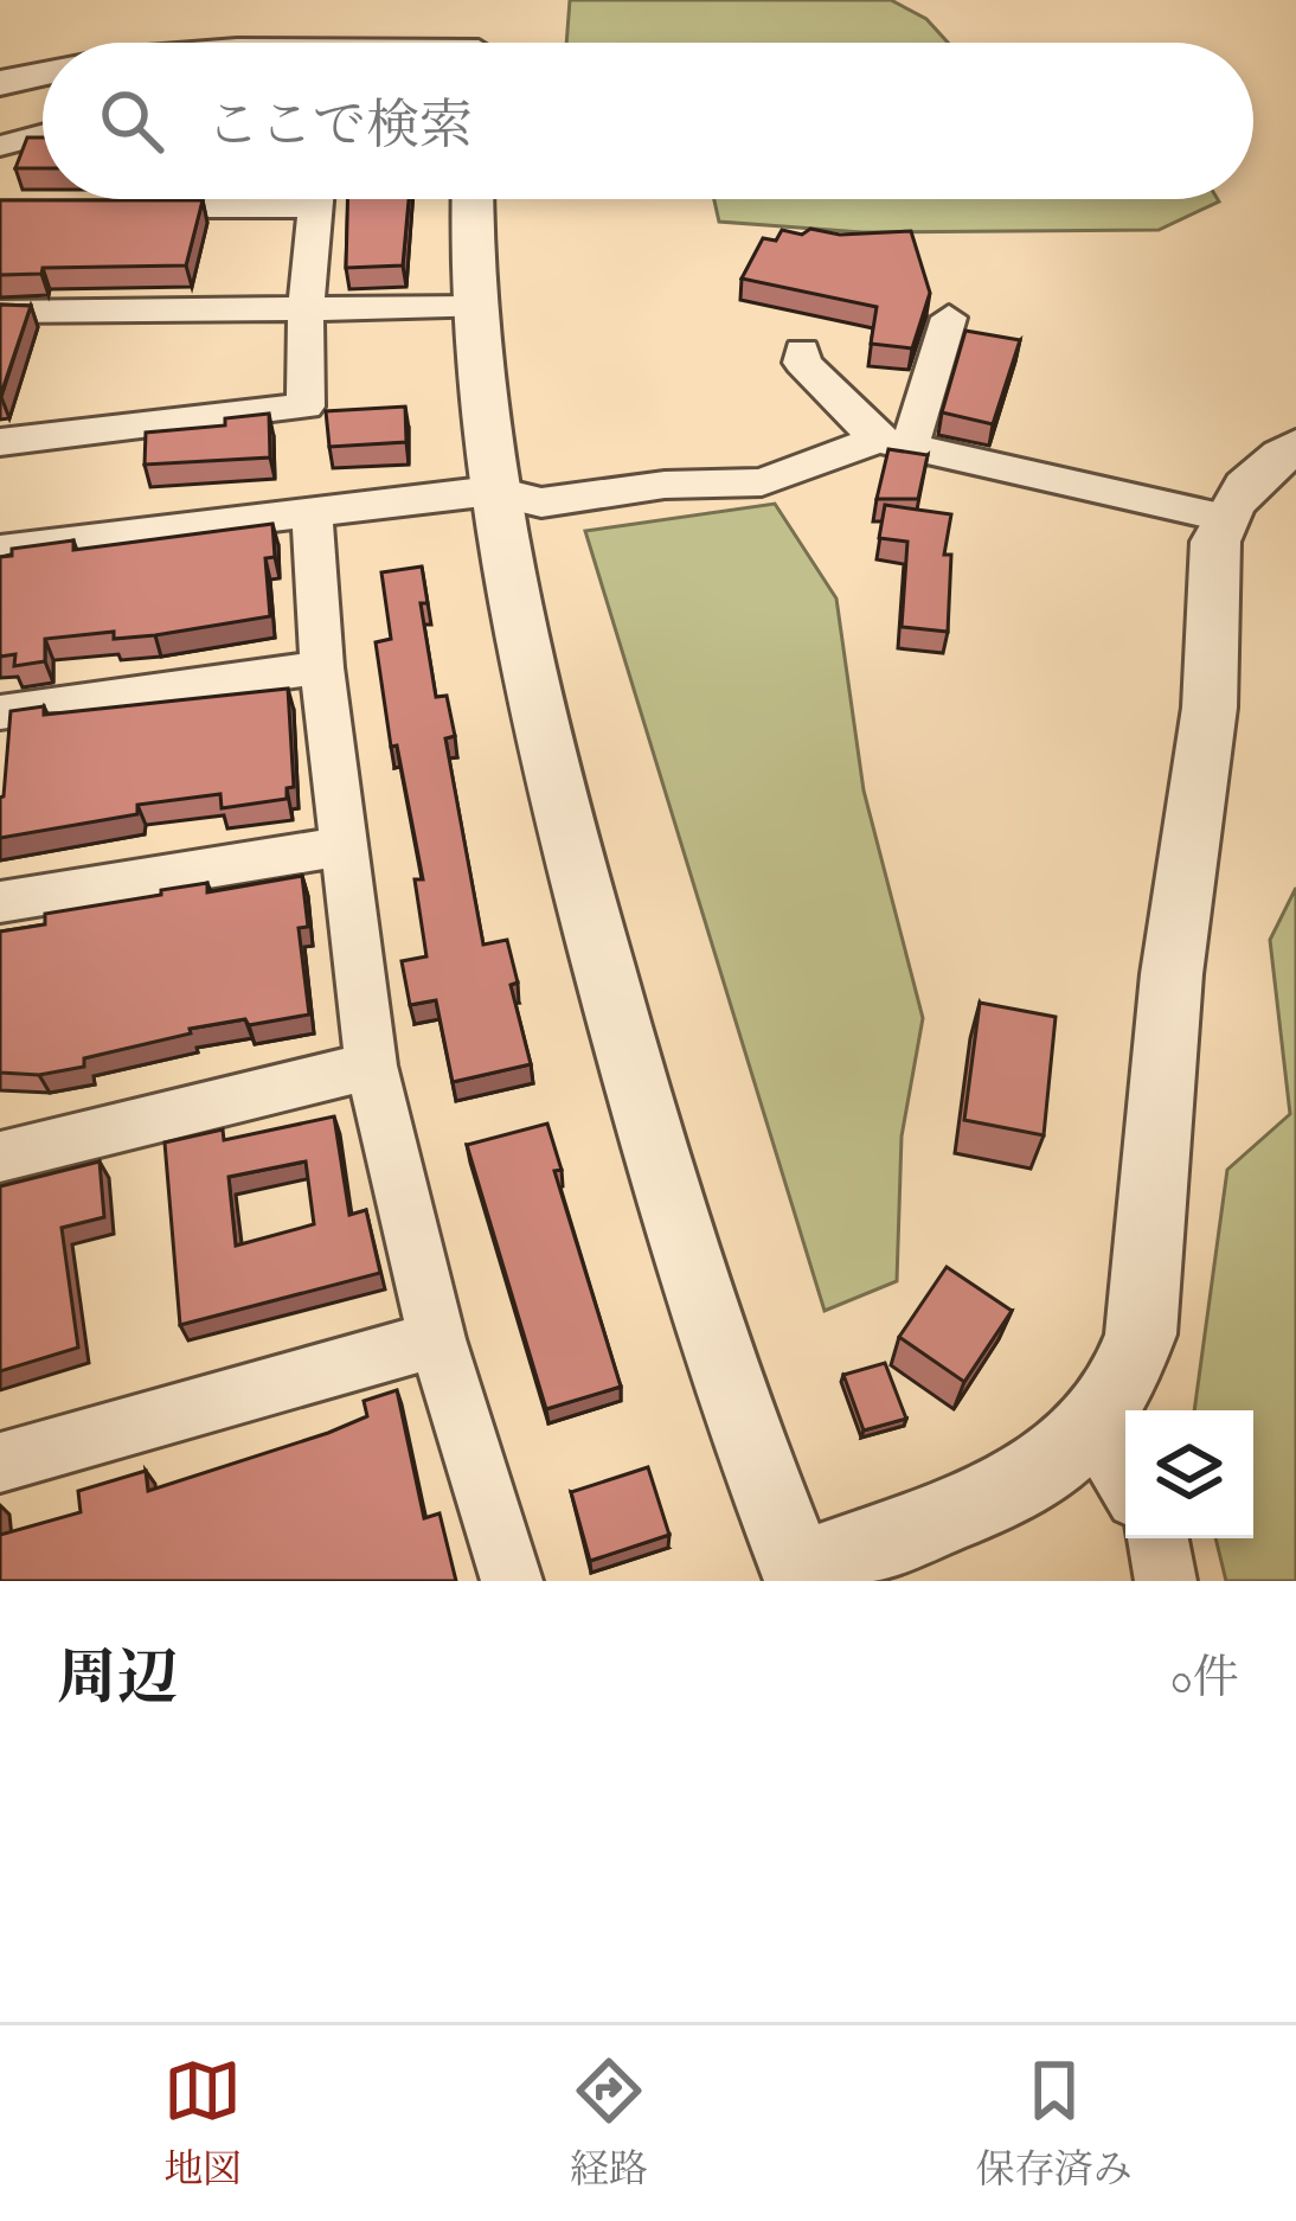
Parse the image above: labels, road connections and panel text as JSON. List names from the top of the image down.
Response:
{
  "page": {
    "search": "ここで検索",
    "heading": ["周辺", "0件"],
    "nav": ["地図", "経路", "保存済み"]
  }
}
